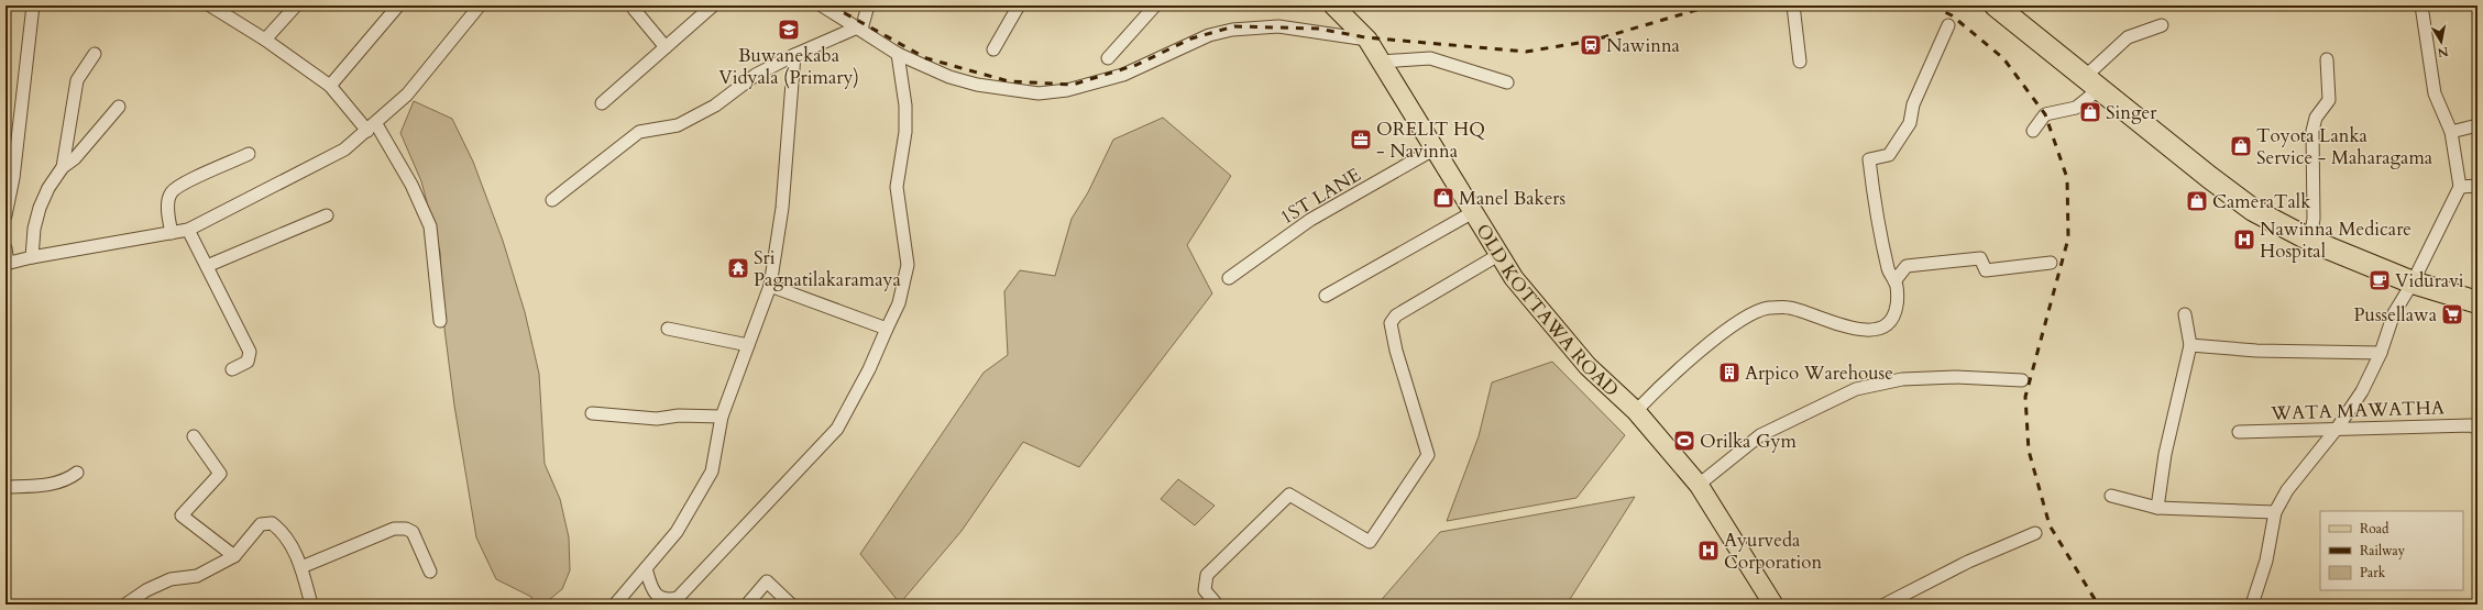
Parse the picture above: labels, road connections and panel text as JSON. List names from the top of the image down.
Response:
{
  "streets": {
    "main road": ["OLD KOTTAWA ROAD"],
    "street": ["1ST LANE", "WATA MAWATHA"]
  },
  "crossings": [
    ["1ST LANE", "OLD KOTTAWA ROAD"]
  ],
  "places": {
    "school or university": ["Buwanekaba Vidyala (Primary)"],
    "station": ["Nawinna"],
    "shop": [
      "Singer",
      "Toyota Lanka Service - Maharagama",
      "Manel Bakers",
      "CameraTalk"
    ],
    "office": ["ORELIT HQ - Navinna"],
    "hospital": ["Nawinna Medicare Hospital", "Ayurveda Corporation"],
    "temple": ["Sri Pagnatilakaramaya"],
    "cafe": ["Viduravi"],
    "supermarket": ["Pussellawa"],
    "building": ["Arpico Warehouse"],
    "sports": ["Orilka Gym"]
  },
  "legend": ["Road", "Railway", "Park"],
  "north": "bottom"
}
